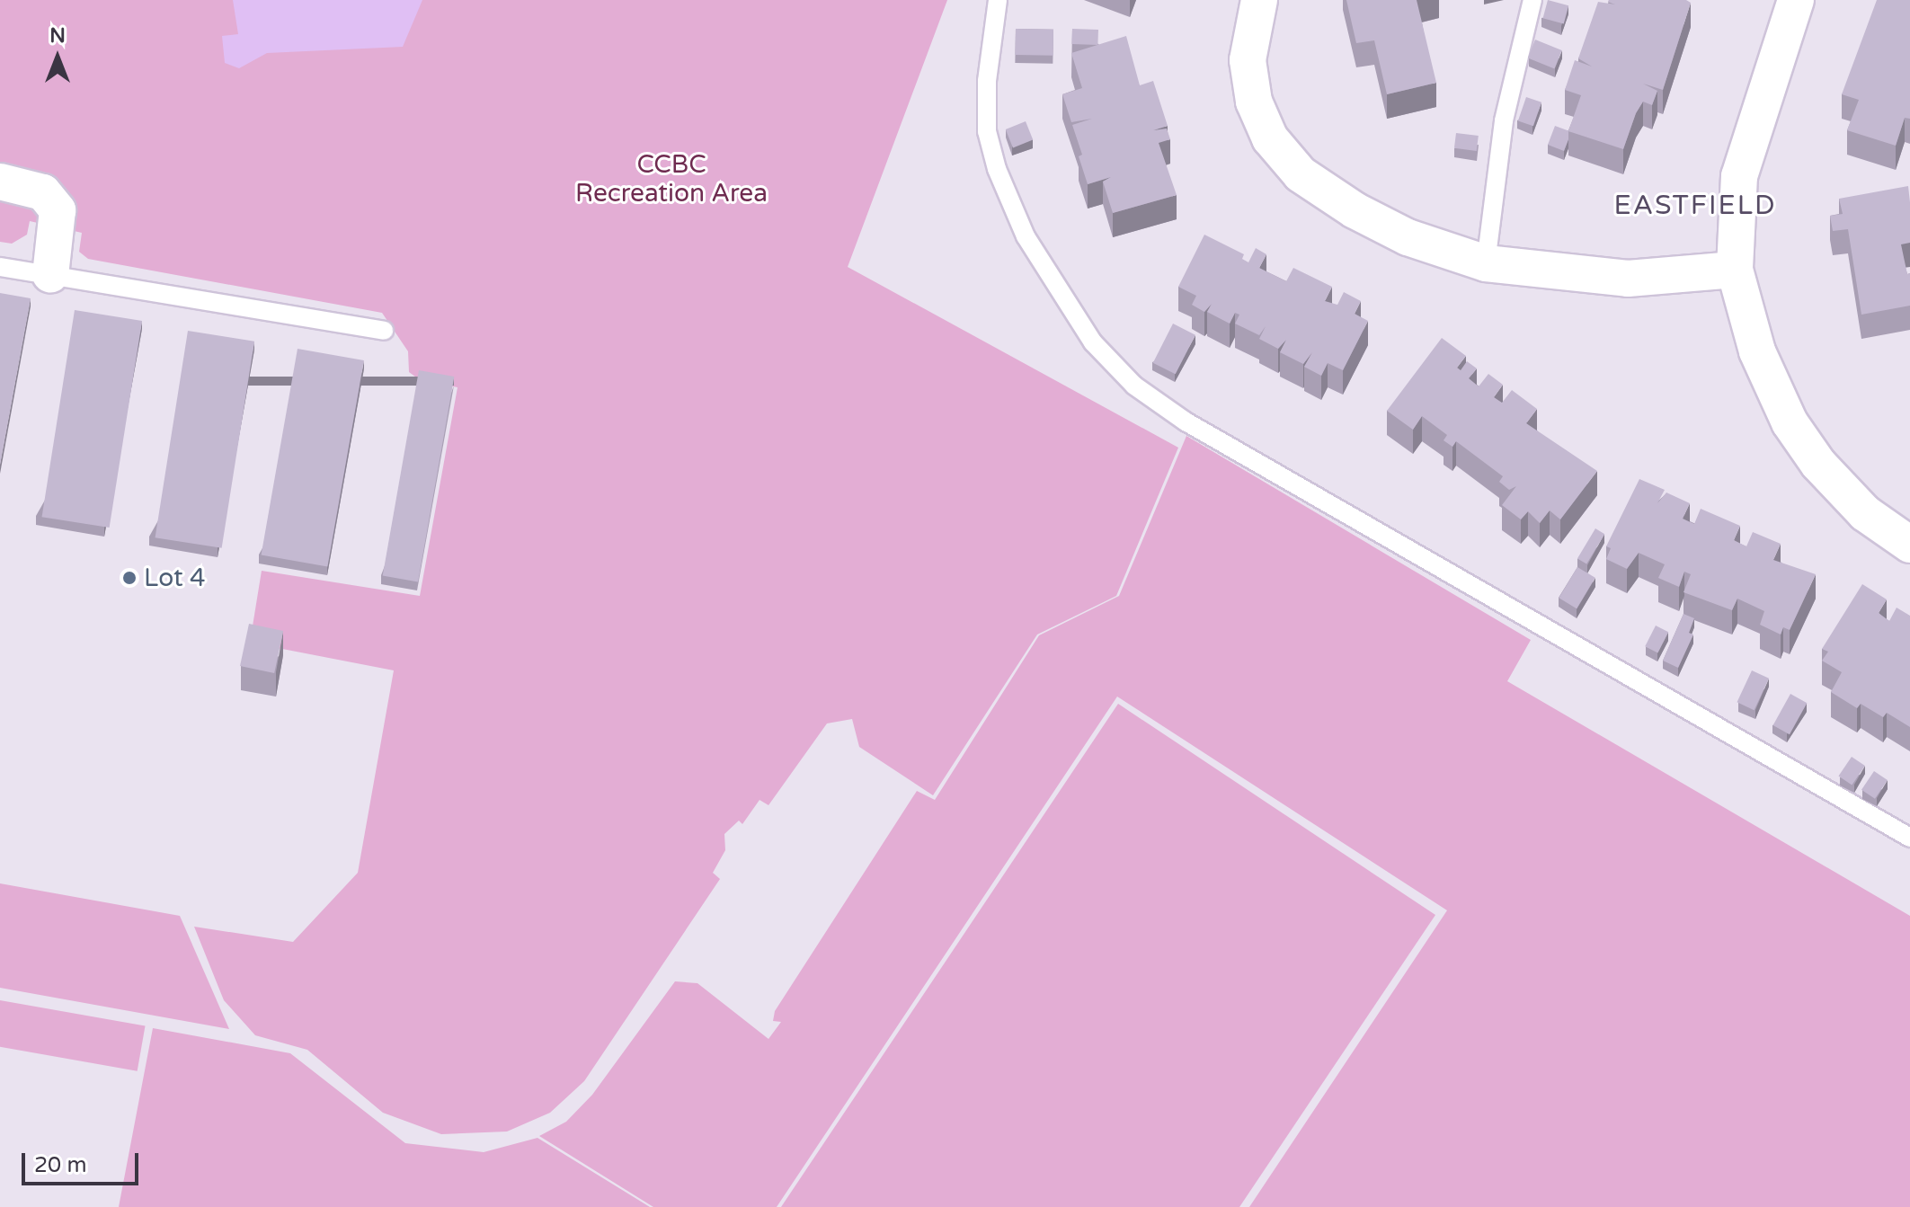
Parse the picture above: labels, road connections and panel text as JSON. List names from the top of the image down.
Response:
{
  "districts": ["EASTFIELD"],
  "parks": ["CCBC Recreation Area"],
  "places": ["Lot 4"],
  "scale_bar": "20 m",
  "north": "top"
}
